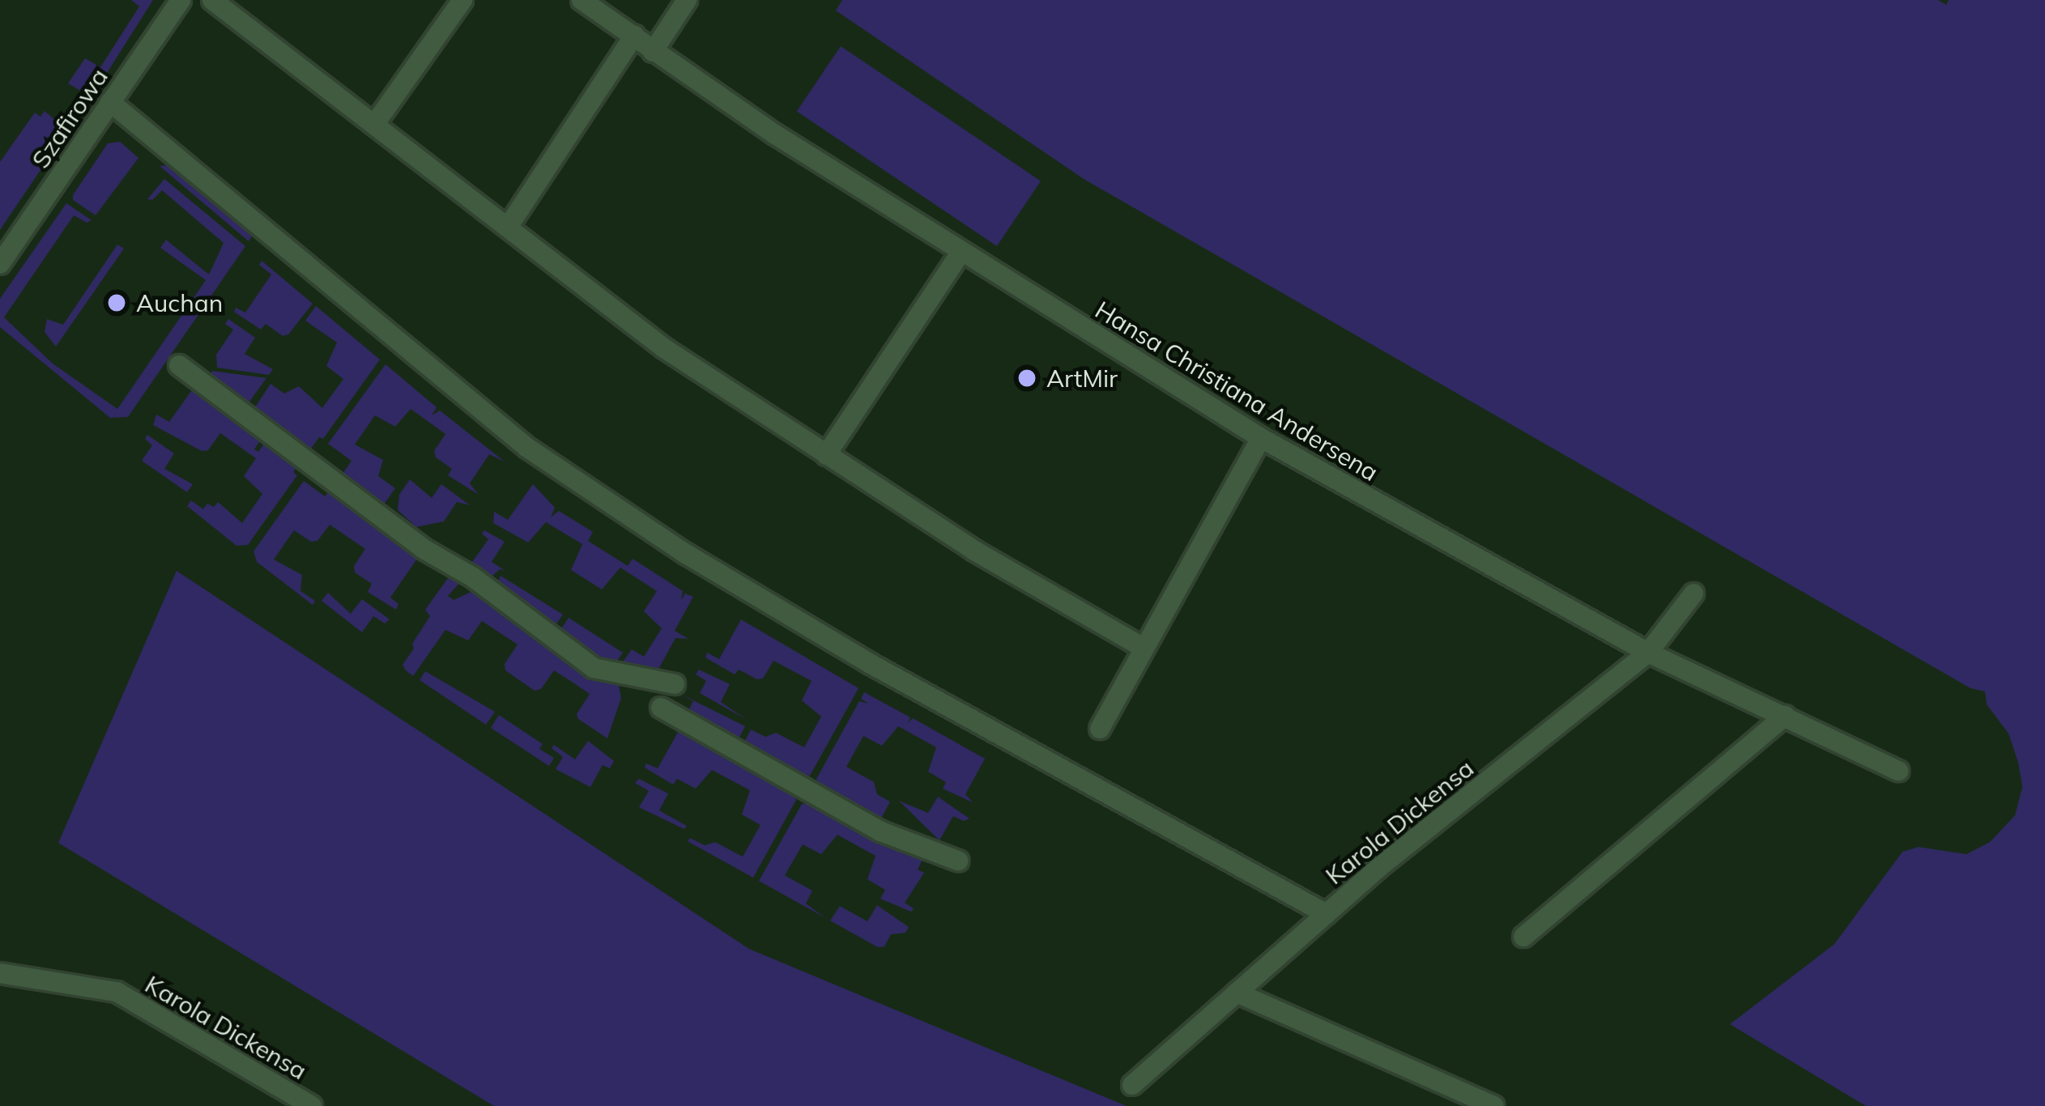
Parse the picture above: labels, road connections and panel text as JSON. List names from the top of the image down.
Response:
{
  "streets": {
    "street": ["Szafirowa", "Hansa Christiana Andersena", "Karola Dickensa"]
  },
  "crossings": [
    ["Hansa Christiana Andersena", "Karola Dickensa"]
  ],
  "places": ["Auchan", "ArtMir"]
}
